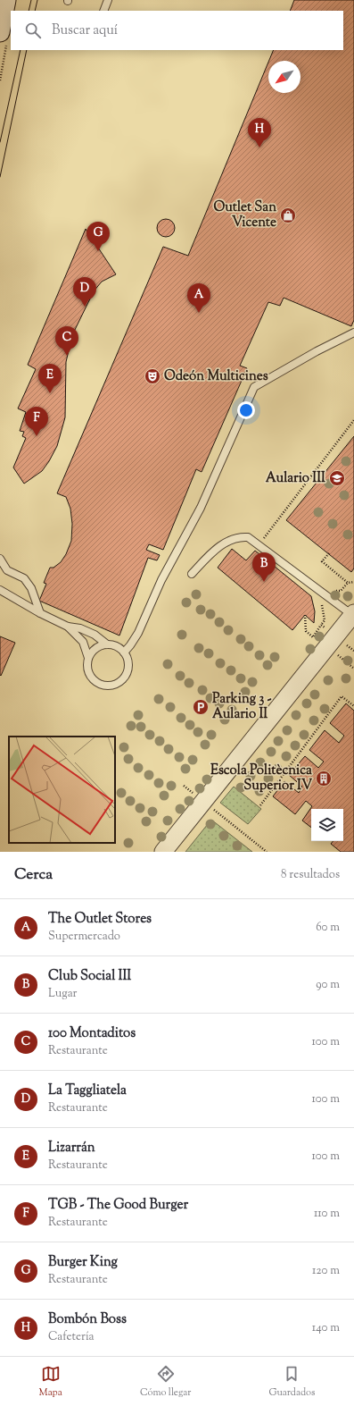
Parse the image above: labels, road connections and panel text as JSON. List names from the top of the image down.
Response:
{
  "places": {
    "shop": ["Outlet San Vicente"],
    "theatre": ["Odeón Multicines"],
    "school or university": ["Aulario III"],
    "parking": ["Parking 3 - Aulario II"],
    "building": ["Escola Politècnica Superior IV"]
  },
  "north": "bottom left",
  "page": {
    "search": "Buscar aquí",
    "pins": [
      "H",
      "G",
      "D",
      "A",
      "C",
      "E",
      "F",
      "B"
    ],
    "heading": ["Cerca", "8 resultados"],
    "list": [
      {
        "mark": "A",
        "name": "The Outlet Stores",
        "note": "Supermercado",
        "value": "60 m"
      },
      {
        "mark": "B",
        "name": "Club Social III",
        "note": "Lugar",
        "value": "90 m"
      },
      {
        "mark": "C",
        "name": "100 Montaditos",
        "note": "Restaurante",
        "value": "100 m"
      },
      {
        "mark": "D",
        "name": "La Taggliatela",
        "note": "Restaurante",
        "value": "100 m"
      },
      {
        "mark": "E",
        "name": "Lizarrán",
        "note": "Restaurante",
        "value": "100 m"
      },
      {
        "mark": "F",
        "name": "TGB - The Good Burger",
        "note": "Restaurante",
        "value": "110 m"
      },
      {
        "mark": "G",
        "name": "Burger King",
        "note": "Restaurante",
        "value": "120 m"
      },
      {
        "mark": "H",
        "name": "Bombón Boss",
        "note": "Cafetería",
        "value": "140 m"
      }
    ],
    "nav": ["Mapa", "Cómo llegar", "Guardados"]
  }
}
